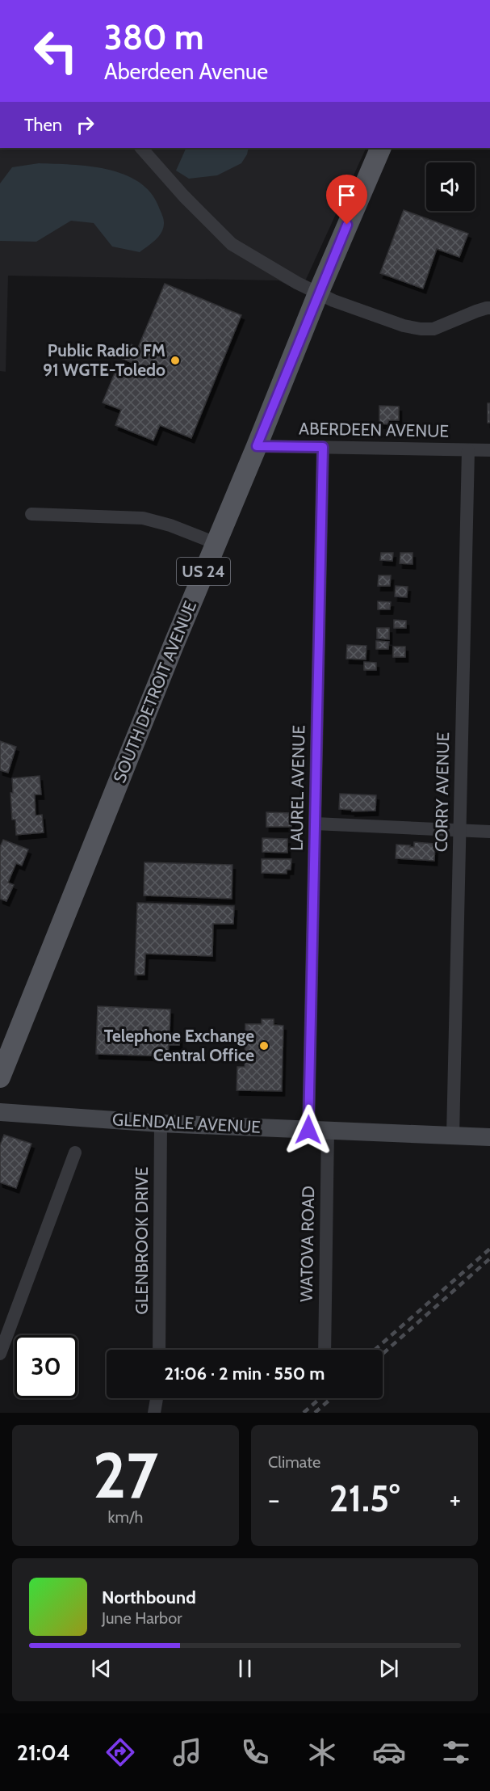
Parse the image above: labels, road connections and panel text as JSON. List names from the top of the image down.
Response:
{
  "streets": {
    "main road": ["US 24", "SOUTH DETROIT AVENUE", "GLENDALE AVENUE"],
    "street": [
      "ABERDEEN AVENUE",
      "LAUREL AVENUE",
      "CORRY AVENUE",
      "GLENBROOK DRIVE",
      "WATOVA ROAD"
    ]
  },
  "crossings": [
    ["ABERDEEN AVENUE", "SOUTH DETROIT AVENUE"],
    ["ABERDEEN AVENUE", "LAUREL AVENUE"],
    ["ABERDEEN AVENUE", "CORRY AVENUE"],
    ["LAUREL AVENUE", "GLENDALE AVENUE"],
    ["CORRY AVENUE", "GLENDALE AVENUE"],
    ["GLENDALE AVENUE", "GLENBROOK DRIVE"],
    ["GLENDALE AVENUE", "WATOVA ROAD"]
  ],
  "places": ["Public Radio FM 91 WGTE-Toledo", "Telephone Exchange Central Office"],
  "page": {
    "turn": ["380 m", "Aberdeen Avenue"],
    "then": "Then",
    "limit": "30",
    "trip": "21:06 · 2 min · 550 m",
    "tile": [
      ["27", "km/h"],
      "Climate"
    ],
    "heat": ["−", "21.5°", "+"],
    "song": ["Northbound", "June Harbor"],
    "tabs": "21:04"
  }
}
